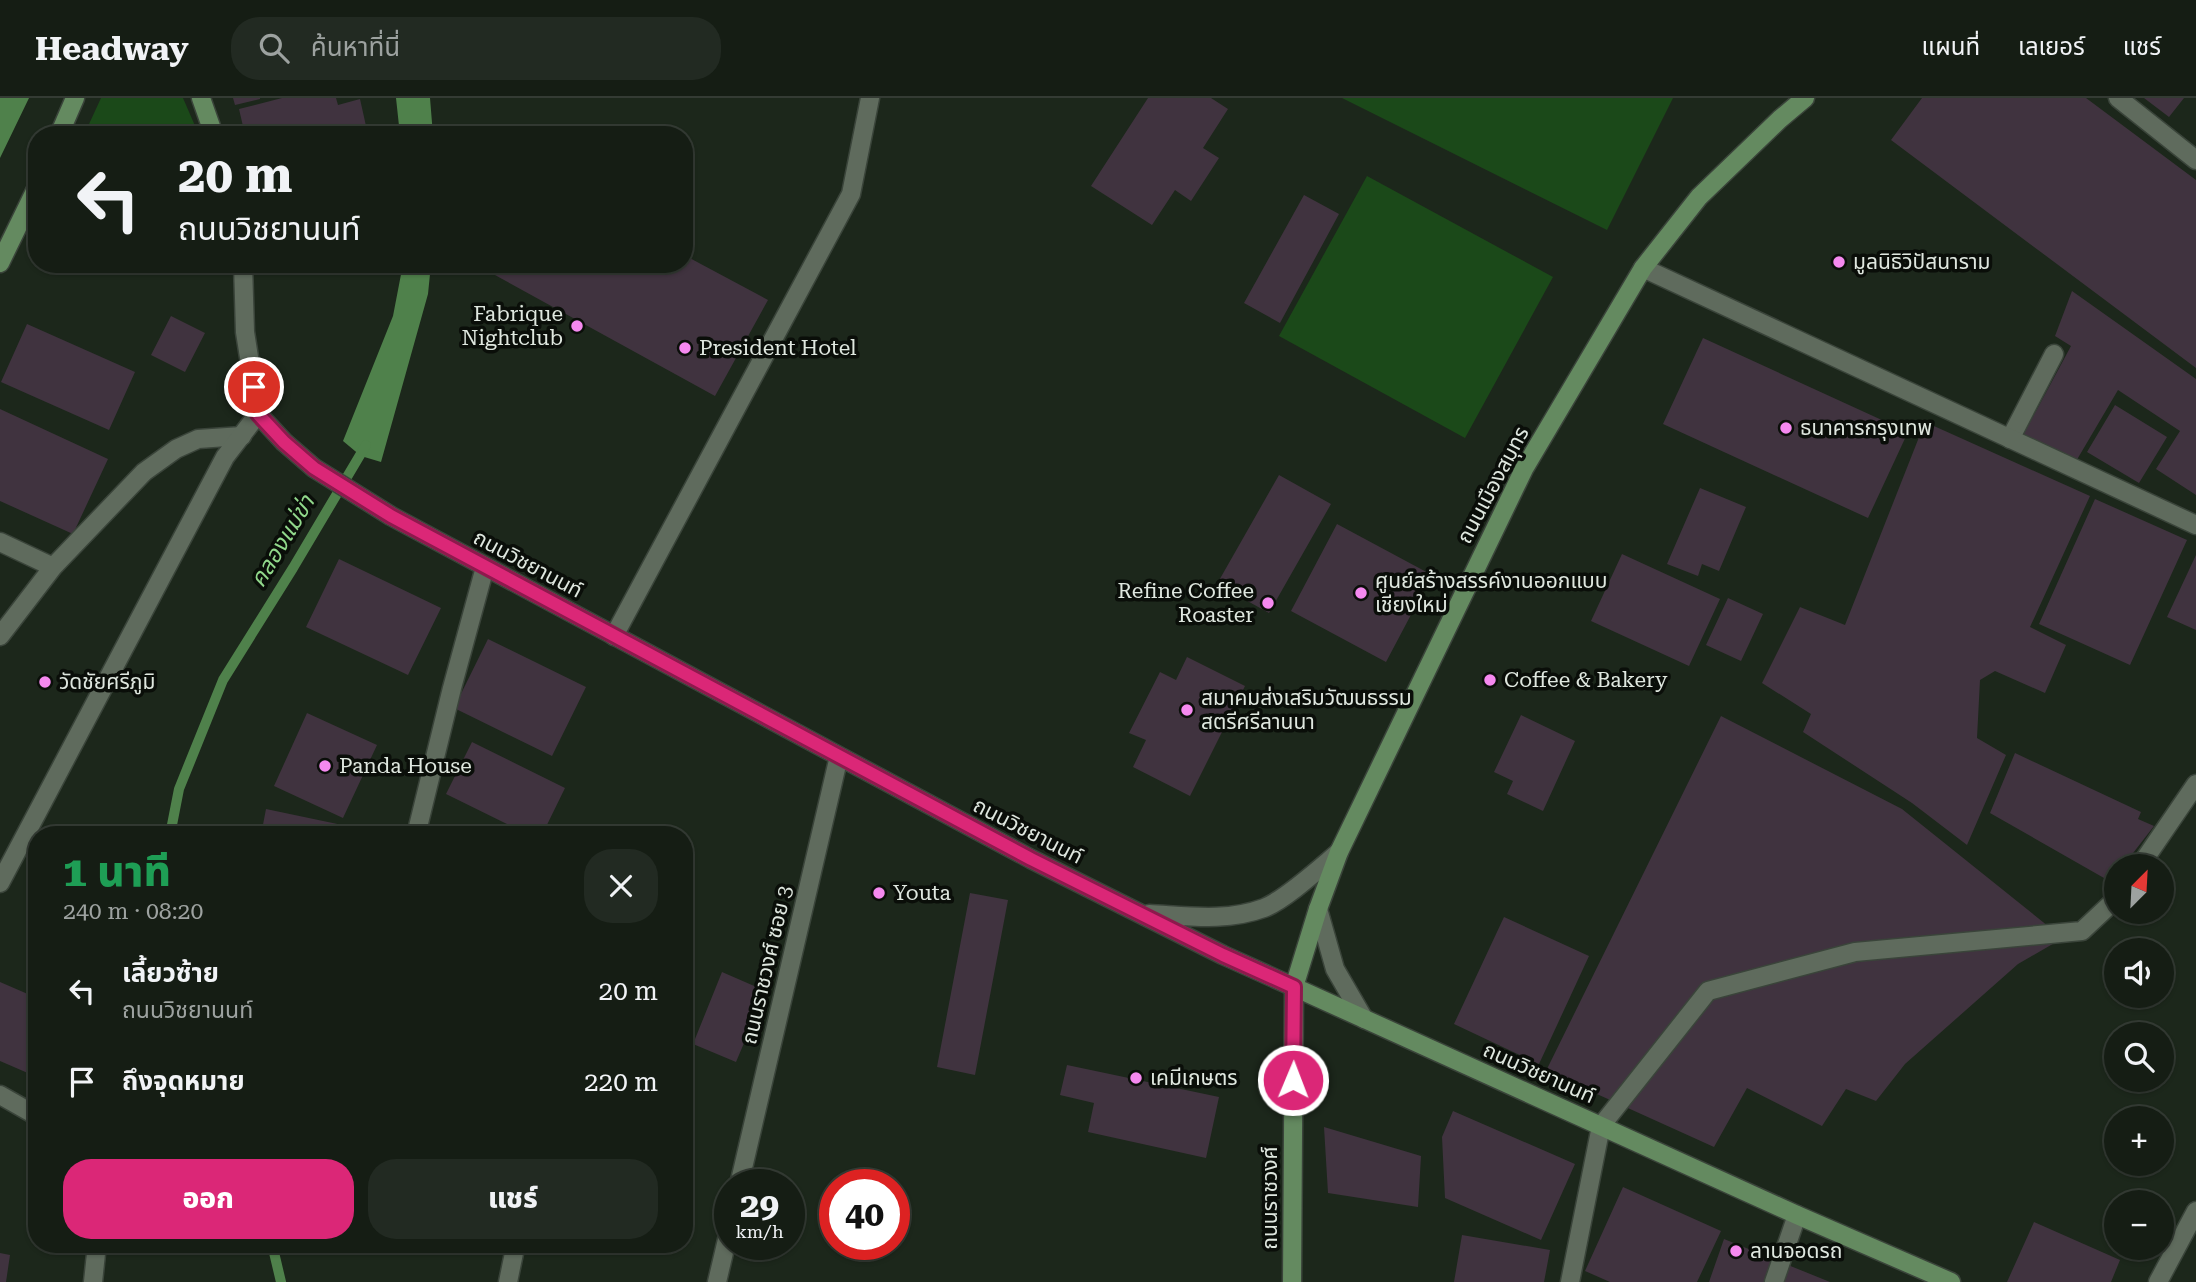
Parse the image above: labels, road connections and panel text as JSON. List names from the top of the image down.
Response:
{
  "streets": {
    "street": [
      "ถนนเมืองสมุทร",
      "ถนนวิชยานนท์",
      "ถนนราชวงศ์ ซอย 3",
      "ถนนราชวงศ์"
    ]
  },
  "crossings": [
    ["ถนนเมืองสมุทร", "ถนนวิชยานนท์"],
    ["ถนนเมืองสมุทร", "ถนนราชวงศ์"],
    ["ถนนวิชยานนท์", "ถนนราชวงศ์ ซอย 3"],
    ["ถนนวิชยานนท์", "ถนนราชวงศ์"]
  ],
  "water": ["คลองแม่ข่า"],
  "places": [
    "มูลนิธิวิปัสนาราม",
    "Fabrique Nightclub",
    "President Hotel",
    "ธนาคารกรุงเทพ",
    "ศูนย์สร้างสรรค์งานออกแบบ เชียงใหม่",
    "Refine Coffee Roaster",
    "Coffee & Bakery",
    "วัดชัยศรีภูมิ",
    "สมาคมส่งเสริมวัฒนธรรม สตรีศรีลานนา",
    "Panda House",
    "Youta",
    "เคมีเกษตร",
    "ลานจอดรถ"
  ],
  "north": "top right",
  "page": {
    "header": "Headway",
    "search": "ค้นหาที่นี่",
    "nav": ["แผนที่", "เลเยอร์", "แชร์"],
    "turn": ["20 m", "ถนนวิชยานนท์"],
    "heading": ["1 นาที", "240 m · 08:20"],
    "map_buttons": ["+", "−"],
    "list": [
      {
        "name": "เลี้ยวซ้าย",
        "note": "ถนนวิชยานนท์",
        "value": "20 m"
      },
      {
        "name": "ถึงจุดหมาย",
        "value": "220 m"
      }
    ],
    "buttons": ["ออก", "แชร์"],
    "speed": "29 km/h",
    "limit": "40"
  }
}
